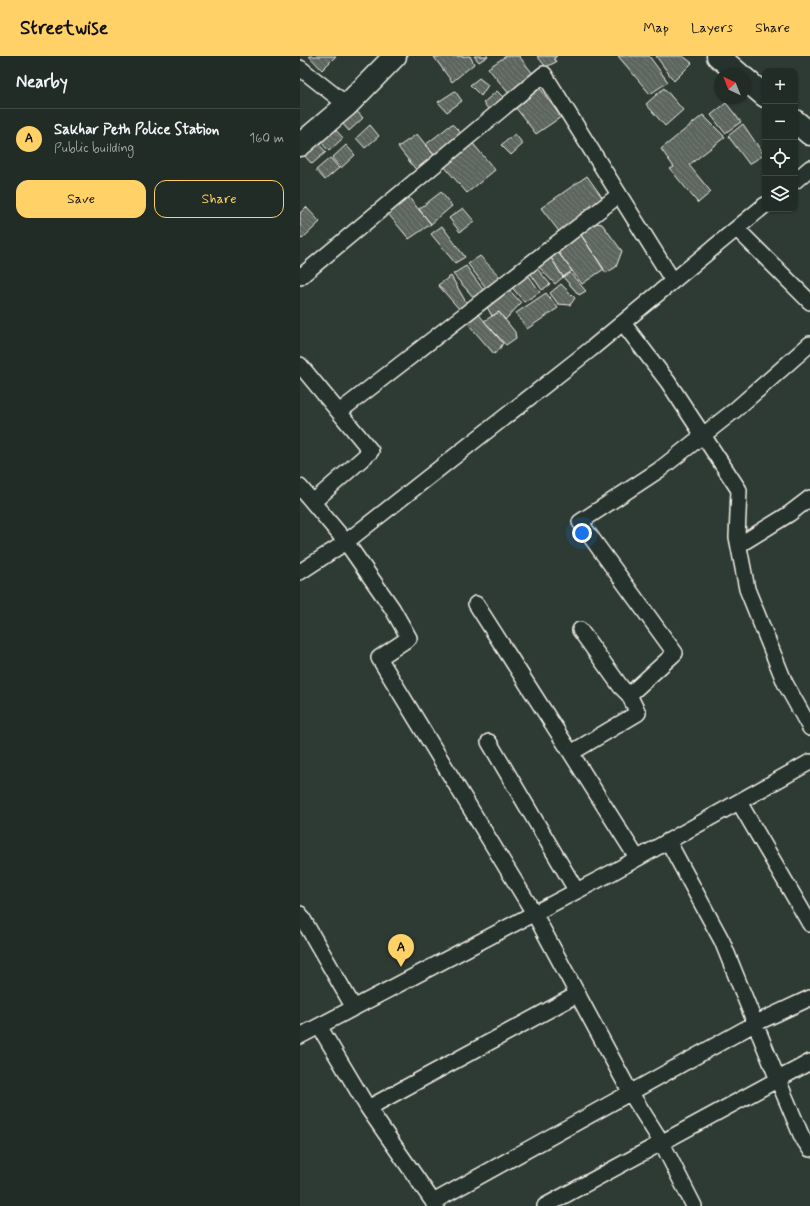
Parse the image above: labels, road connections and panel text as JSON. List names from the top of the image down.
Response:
{
  "north": "top left",
  "page": {
    "header": "Streetwise",
    "nav": ["Map", "Layers", "Share"],
    "heading": "Nearby",
    "map_buttons": ["+", "−"],
    "list": [
      {
        "mark": "A",
        "name": "Sakhar Peth Police Station",
        "note": "Public building",
        "value": "160 m"
      }
    ],
    "buttons": ["Save", "Share"],
    "pins": "A"
  }
}
